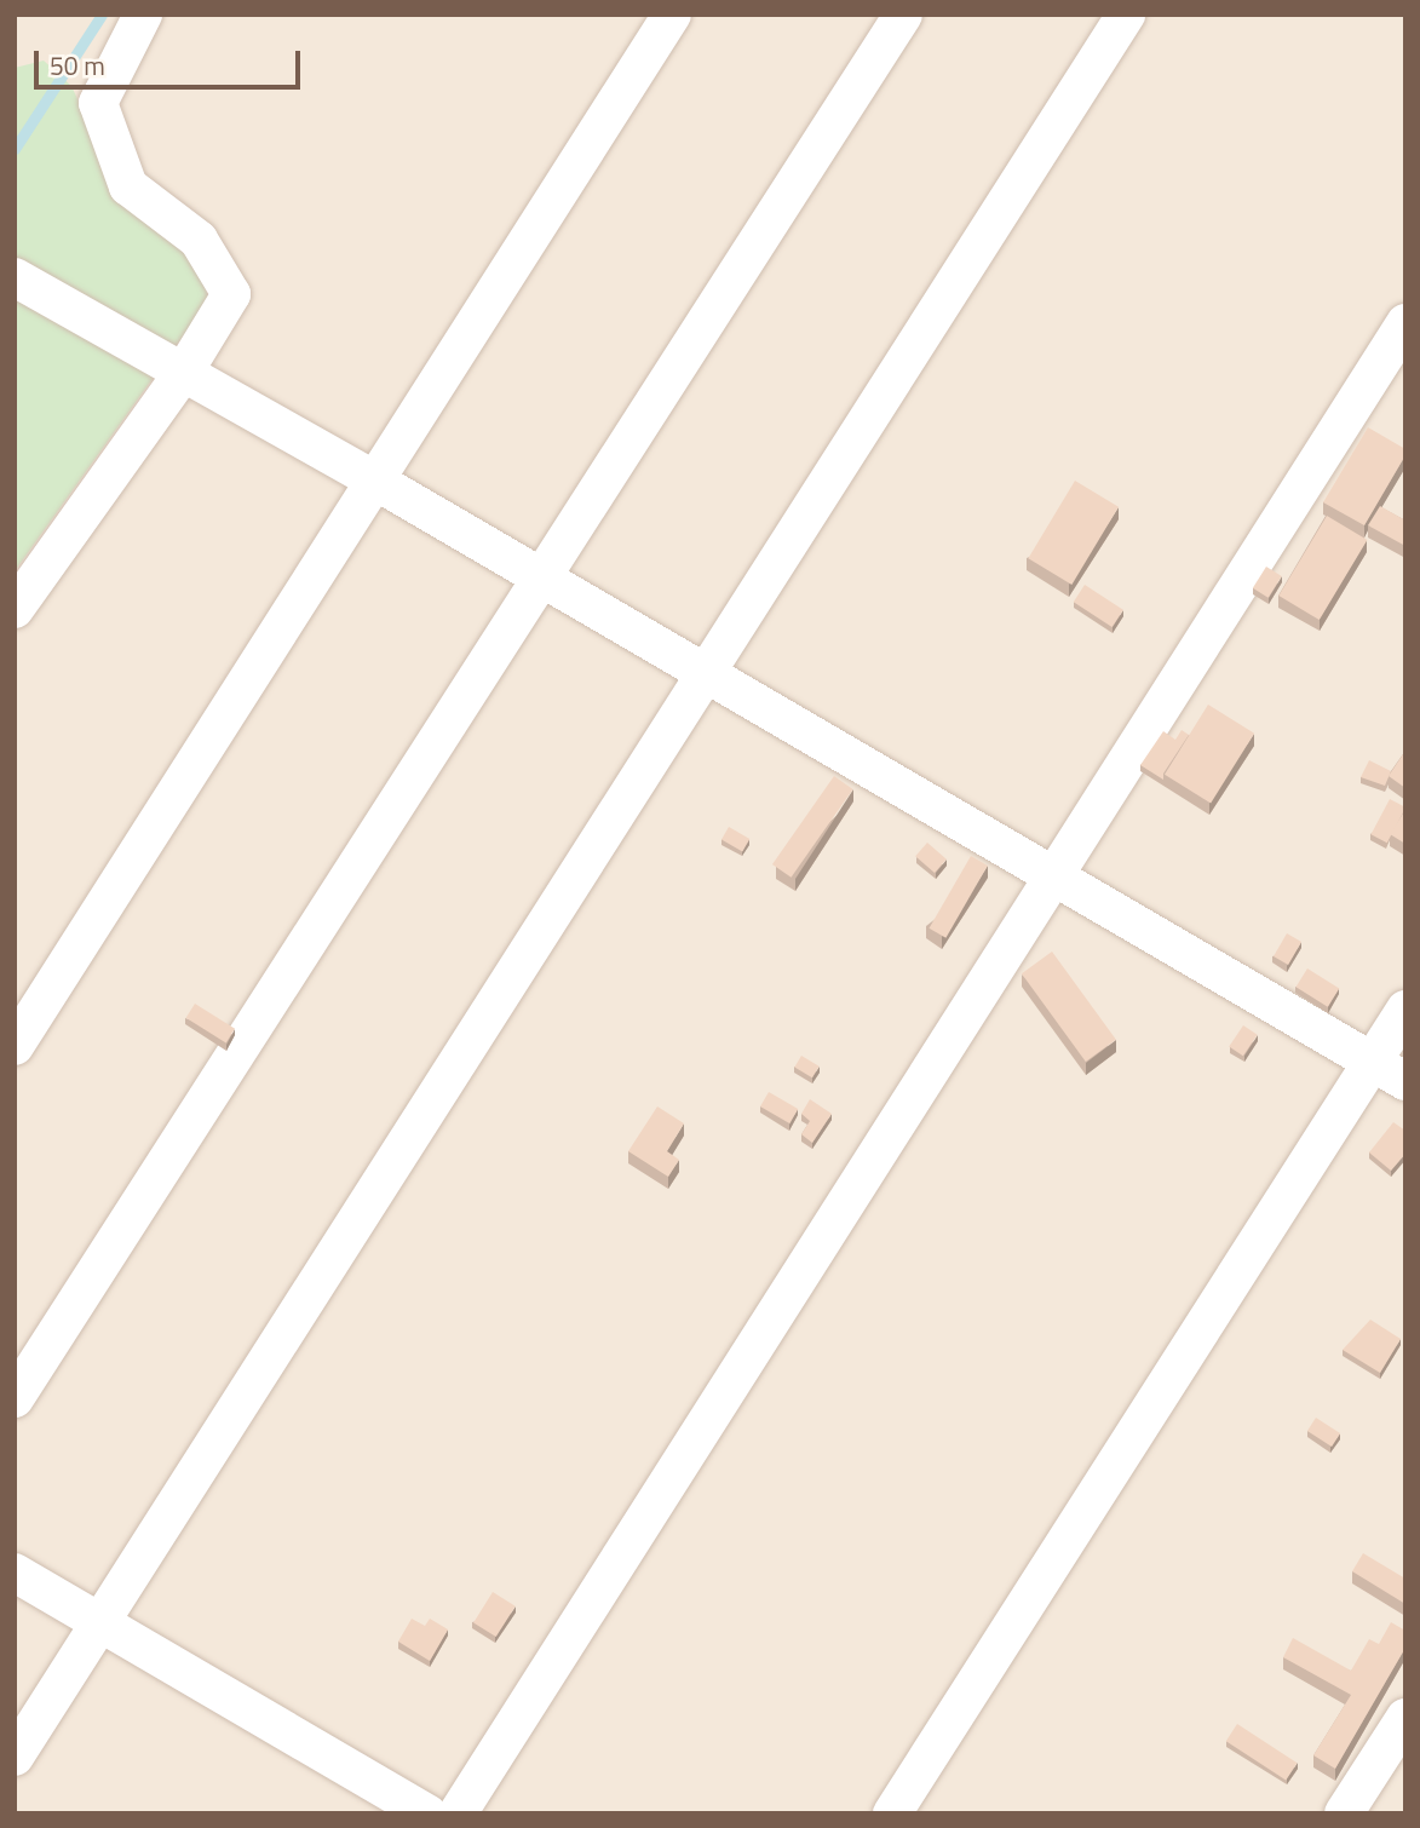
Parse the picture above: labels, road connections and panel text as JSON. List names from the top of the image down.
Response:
{
  "scale_bar": "50 m"
}
